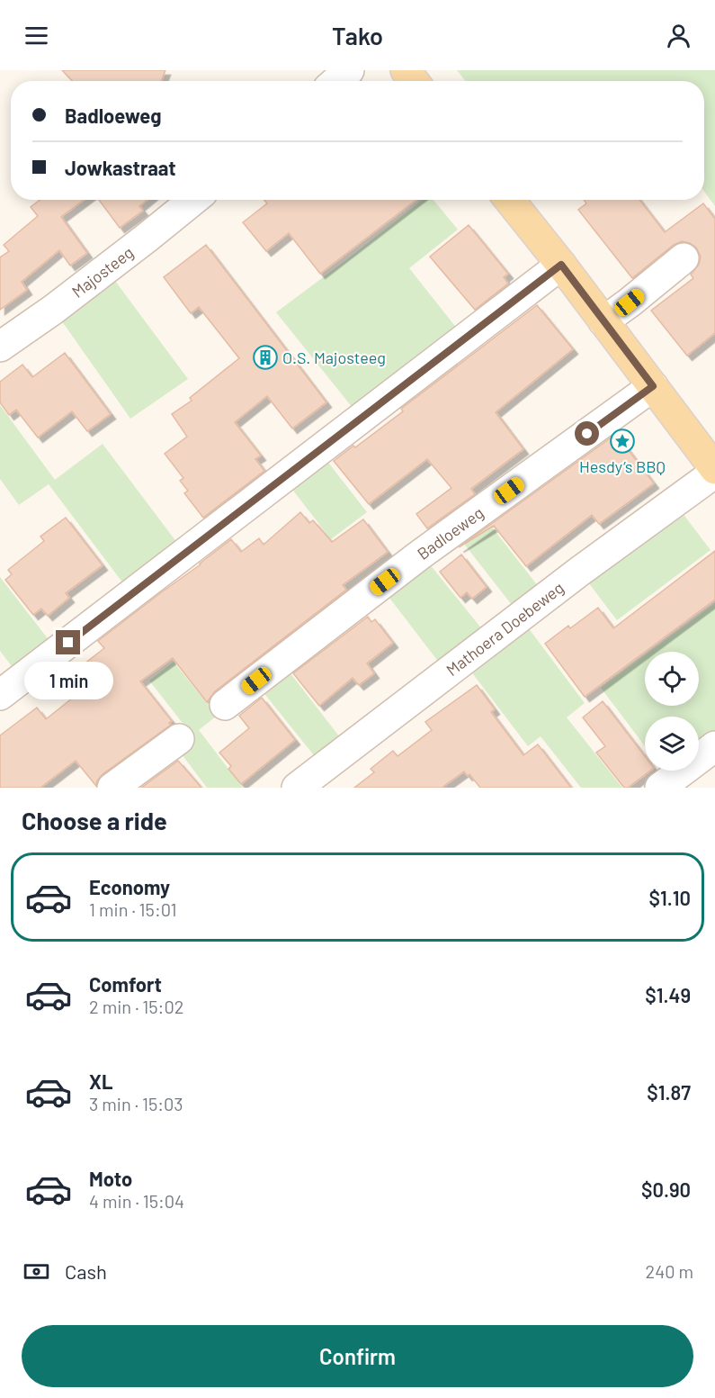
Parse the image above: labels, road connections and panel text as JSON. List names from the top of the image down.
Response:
{
  "streets": {
    "street": ["Majosteeg", "Badloeweg", "Mathoera Doebeweg"]
  },
  "places": {
    "building": ["O.S. Majosteeg"],
    "place": ["Hesdy’s BBQ"]
  },
  "page": {
    "header": "Tako",
    "banner": ["Badloeweg", "Jowkastraat"],
    "bubble": "1 min",
    "heading": "Choose a ride",
    "list": [
      {
        "name": "Economy",
        "note": "1 min · 15:01",
        "value": "$1.10"
      },
      {
        "name": "Comfort",
        "note": "2 min · 15:02",
        "value": "$1.49"
      },
      {
        "name": "XL",
        "note": "3 min · 15:03",
        "value": "$1.87"
      },
      {
        "name": "Moto",
        "note": "4 min · 15:04",
        "value": "$0.90"
      }
    ],
    "pay": ["Cash", "240 m"],
    "buttons": "Confirm"
  }
}
